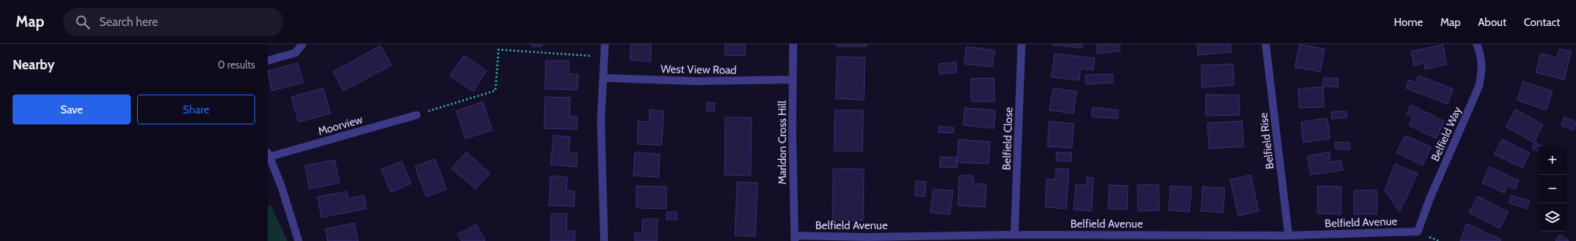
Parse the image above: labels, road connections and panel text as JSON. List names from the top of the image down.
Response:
{
  "streets": {
    "street": [
      "West View Road",
      "Moorview",
      "Belfield Way",
      "Belfield Close",
      "Belfield Rise",
      "Marldon Cross Hill",
      "Belfield Avenue"
    ]
  },
  "crossings": [
    ["West View Road", "Marldon Cross Hill"],
    ["Belfield Way", "Belfield Avenue"],
    ["Belfield Close", "Belfield Avenue"],
    ["Belfield Rise", "Belfield Avenue"],
    ["Marldon Cross Hill", "Belfield Avenue"]
  ],
  "page": {
    "header": "Map",
    "search": "Search here",
    "nav": [
      "Home",
      "Map",
      "About",
      "Contact"
    ],
    "heading": ["Nearby", "0 results"],
    "buttons": ["Save", "Share"],
    "map_buttons": ["+", "−"]
  }
}
